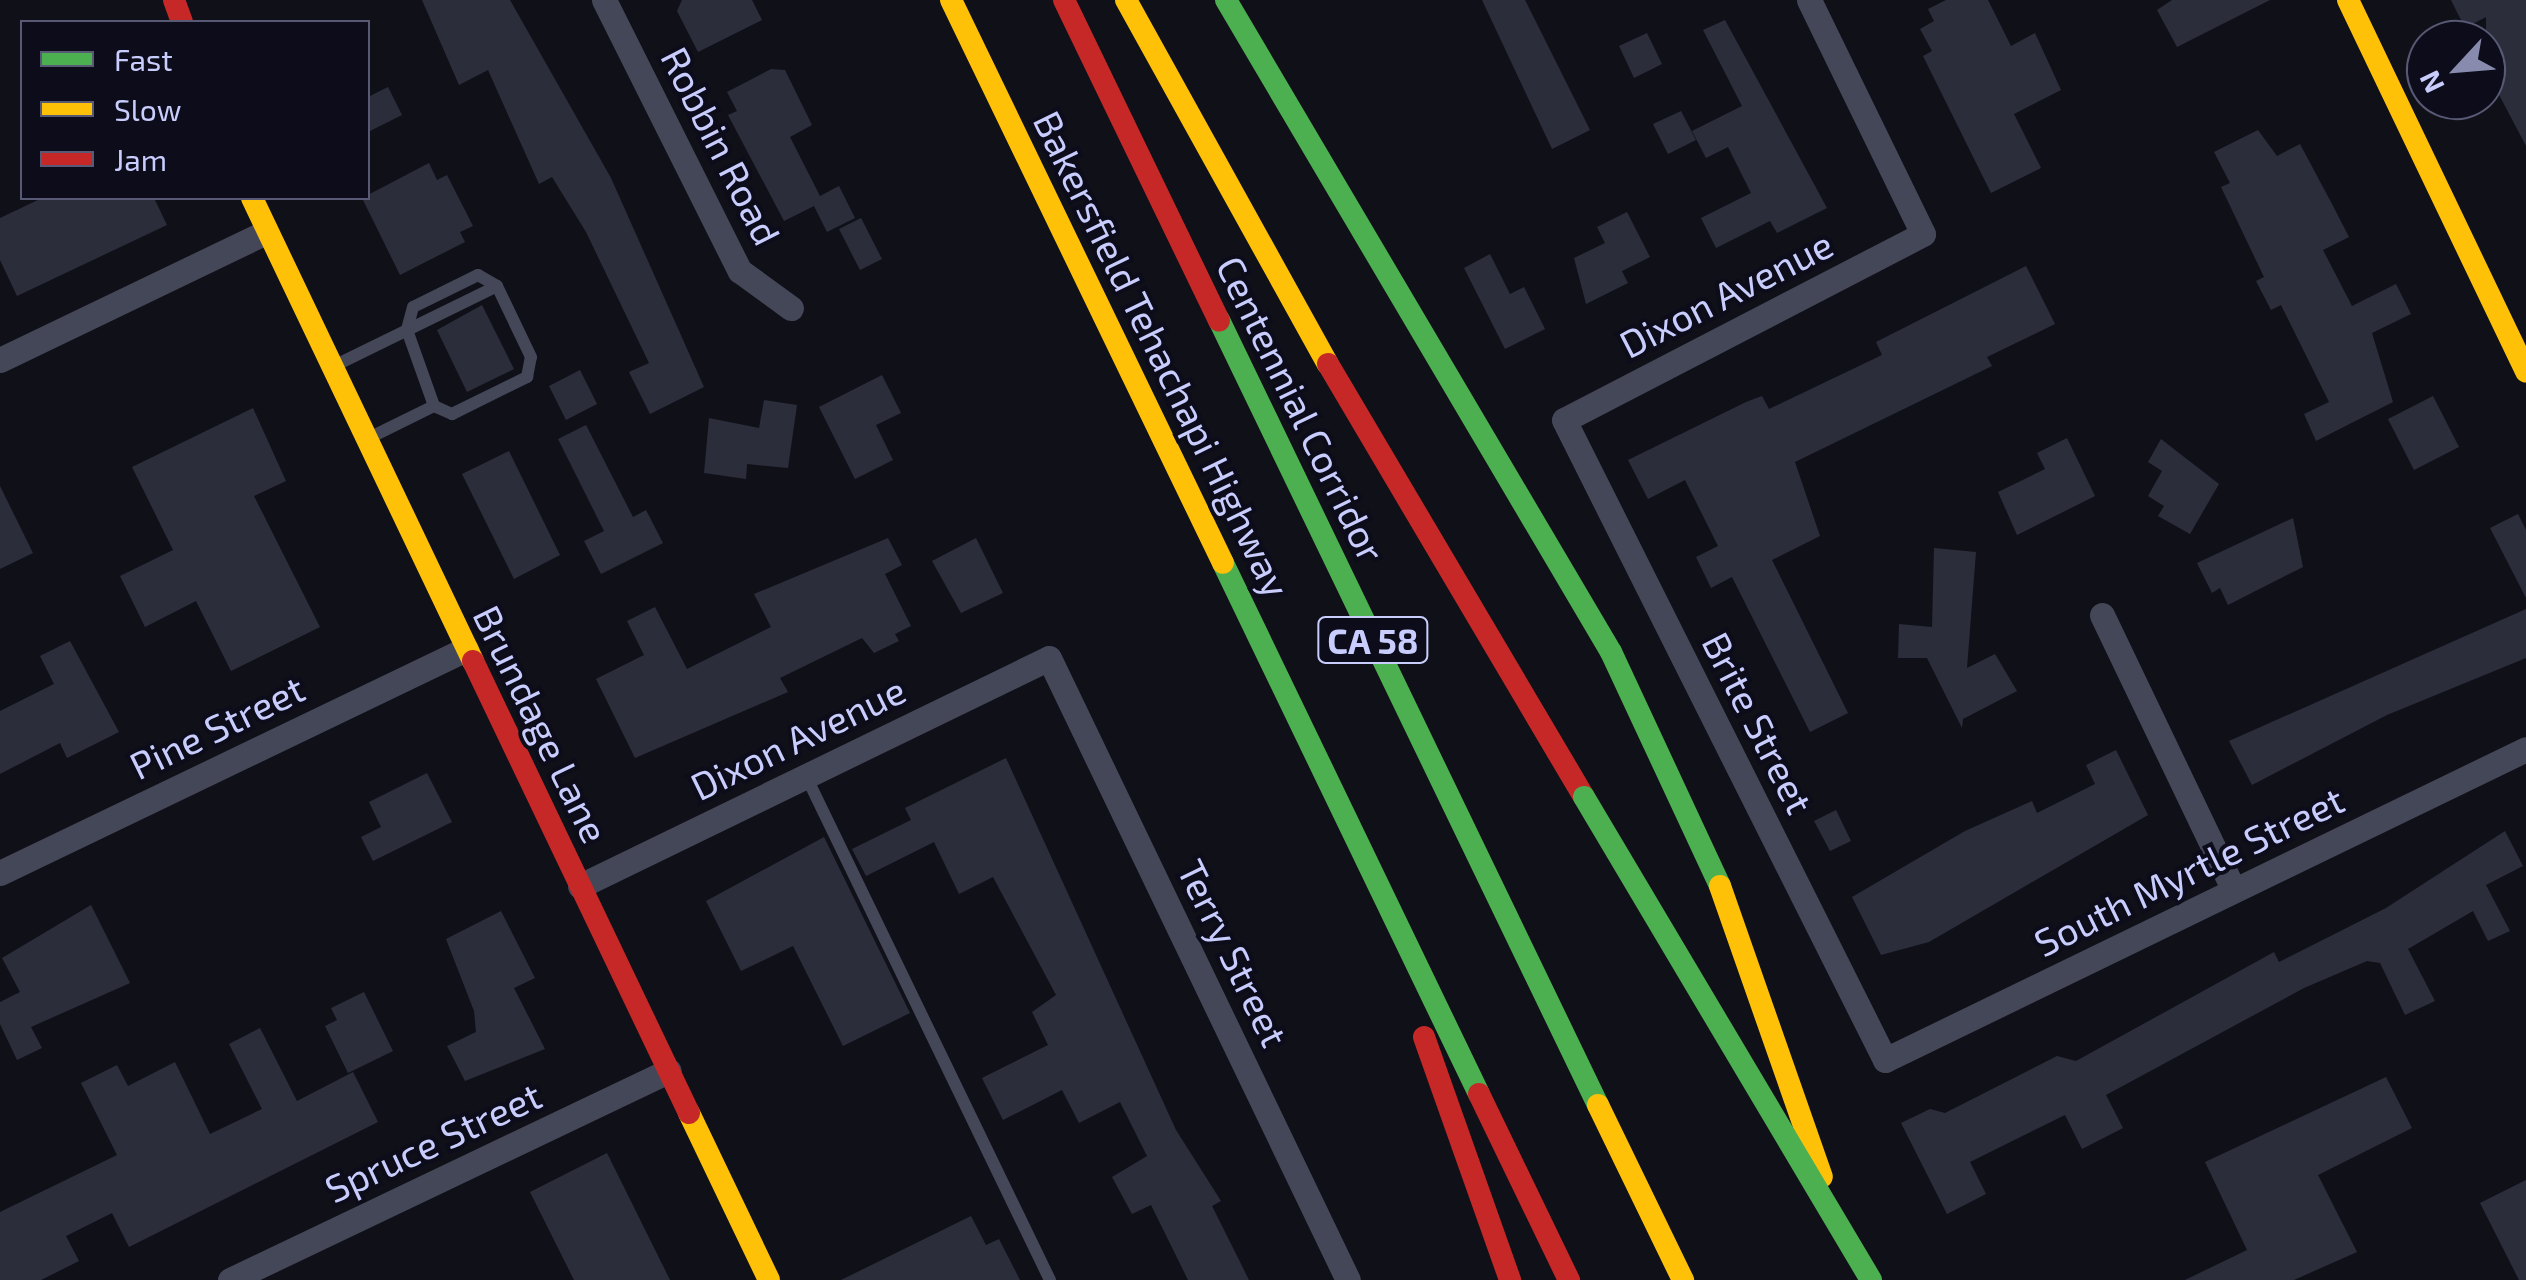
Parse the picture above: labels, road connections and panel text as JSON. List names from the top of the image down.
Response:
{
  "streets": {
    "main road": [
      "Bakersfield Tehachapi Highway",
      "Centennial Corridor",
      "CA 58",
      "Brundage Lane"
    ],
    "street": [
      "Robbin Road",
      "Dixon Avenue",
      "Brite Street",
      "Pine Street",
      "South Myrtle Street",
      "Terry Street",
      "Spruce Street"
    ]
  },
  "crossings": [
    ["Dixon Avenue", "Brite Street"],
    ["Dixon Avenue", "Brundage Lane"],
    ["Dixon Avenue", "Terry Street"],
    ["Brite Street", "South Myrtle Street"],
    ["Brundage Lane", "Pine Street"],
    ["Brundage Lane", "Spruce Street"]
  ],
  "legend": ["Fast", "Slow", "Jam"],
  "north": "bottom left"
}
